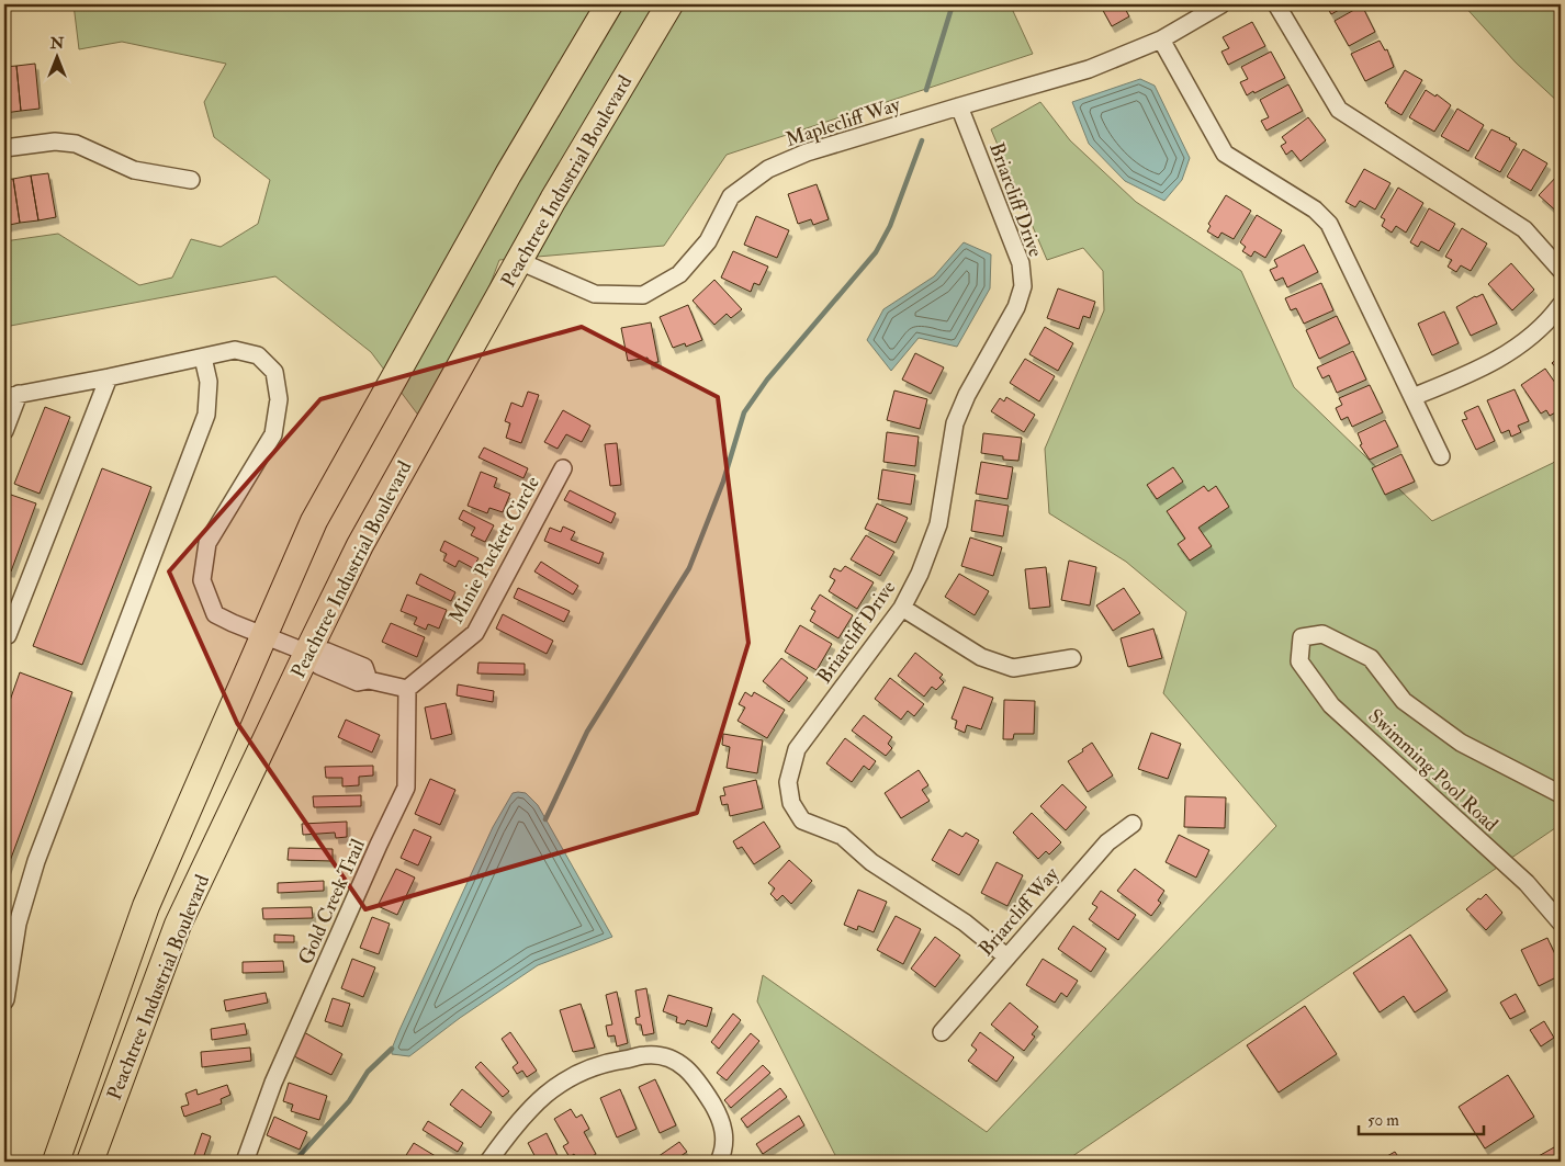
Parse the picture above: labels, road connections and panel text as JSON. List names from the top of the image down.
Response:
{
  "streets": {
    "main road": ["Peachtree Industrial Boulevard"],
    "street": [
      "Maplecliff Way",
      "Briarcliff Drive",
      "Minie Puckett Circle",
      "Swimming Pool Road",
      "Gold Creek Trail",
      "Briarcliff Way"
    ]
  },
  "crossings": [
    ["Maplecliff Way", "Peachtree Industrial Boulevard"],
    ["Maplecliff Way", "Briarcliff Drive"],
    ["Briarcliff Drive", "Briarcliff Way"],
    ["Minie Puckett Circle", "Gold Creek Trail"]
  ],
  "scale_bar": "50 m",
  "north": "top"
}
